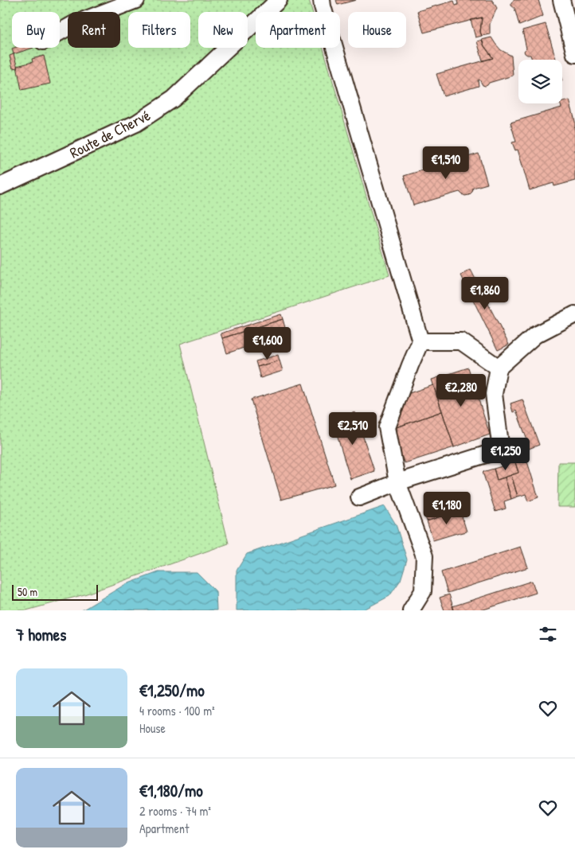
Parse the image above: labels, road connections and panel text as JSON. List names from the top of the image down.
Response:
{
  "streets": {
    "street": ["Route de Chervé"]
  },
  "scale_bar": "50 m",
  "page": {
    "chip": [
      "Buy",
      "Rent",
      "Filters",
      "New",
      "Apartment",
      "House"
    ],
    "price": [
      "€1,510",
      "€1,860",
      "€1,600",
      "€2,280",
      "€2,510",
      "€1,250",
      "€1,180"
    ],
    "scale": "50 m",
    "heading": "7 homes",
    "list": [
      {
        "name": "€1,250/mo",
        "note": "4 rooms · 100 m² · House"
      },
      {
        "name": "€1,180/mo",
        "note": "2 rooms · 74 m² · Apartment"
      }
    ]
  }
}
